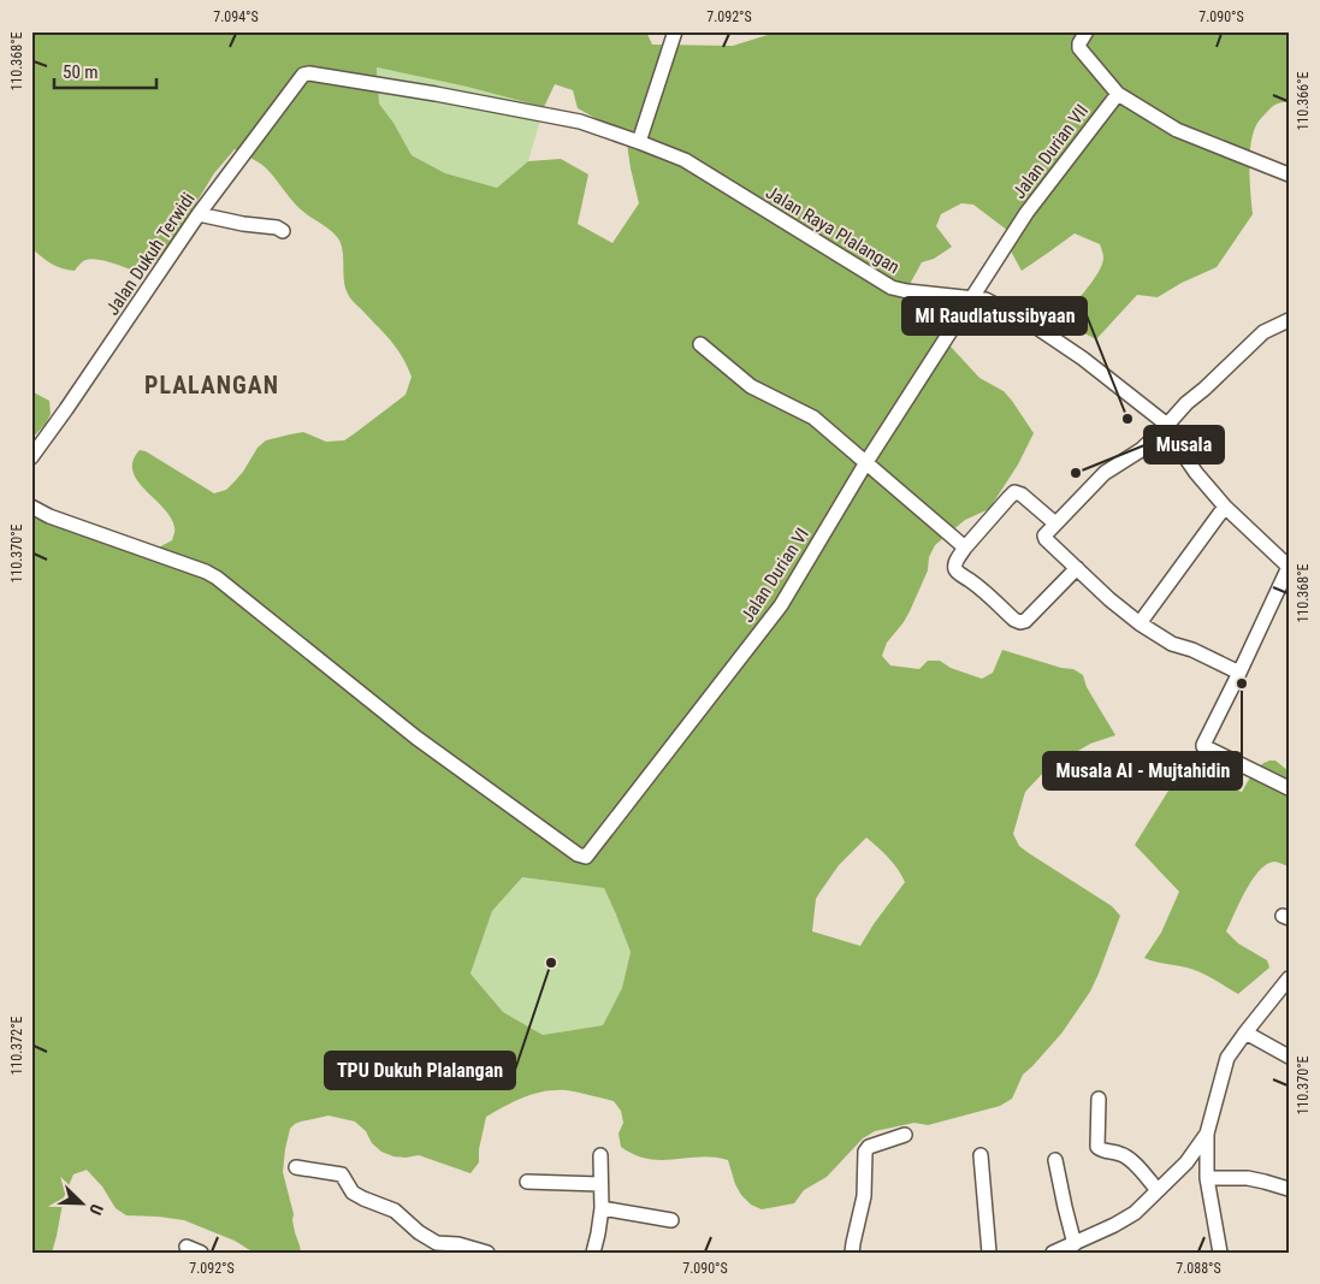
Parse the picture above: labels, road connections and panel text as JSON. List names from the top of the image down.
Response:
{
  "streets": {
    "street": [
      "Jalan Durian VII",
      "Jalan Raya Plalangan",
      "Jalan Dukuh Terwidi",
      "Jalan Durian VI"
    ]
  },
  "crossings": [
    ["Jalan Durian VII", "Jalan Raya Plalangan"],
    ["Jalan Durian VII", "Jalan Durian VI"],
    ["Jalan Raya Plalangan", "Jalan Dukuh Terwidi"],
    ["Jalan Raya Plalangan", "Jalan Durian VI"]
  ],
  "districts": ["PLALANGAN"],
  "places": [
    "MI Raudlatussibyaan",
    "Musala",
    "Musala Al - Mujtahidin",
    "TPU Dukuh Plalangan"
  ],
  "scale_bar": "50 m",
  "north": "bottom right",
  "coordinates": [
    "7.094°S",
    "7.092°S",
    "7.090°S",
    "110.368°E",
    "110.366°E",
    "110.370°E",
    "110.372°E",
    "7.088°S"
  ]
}
